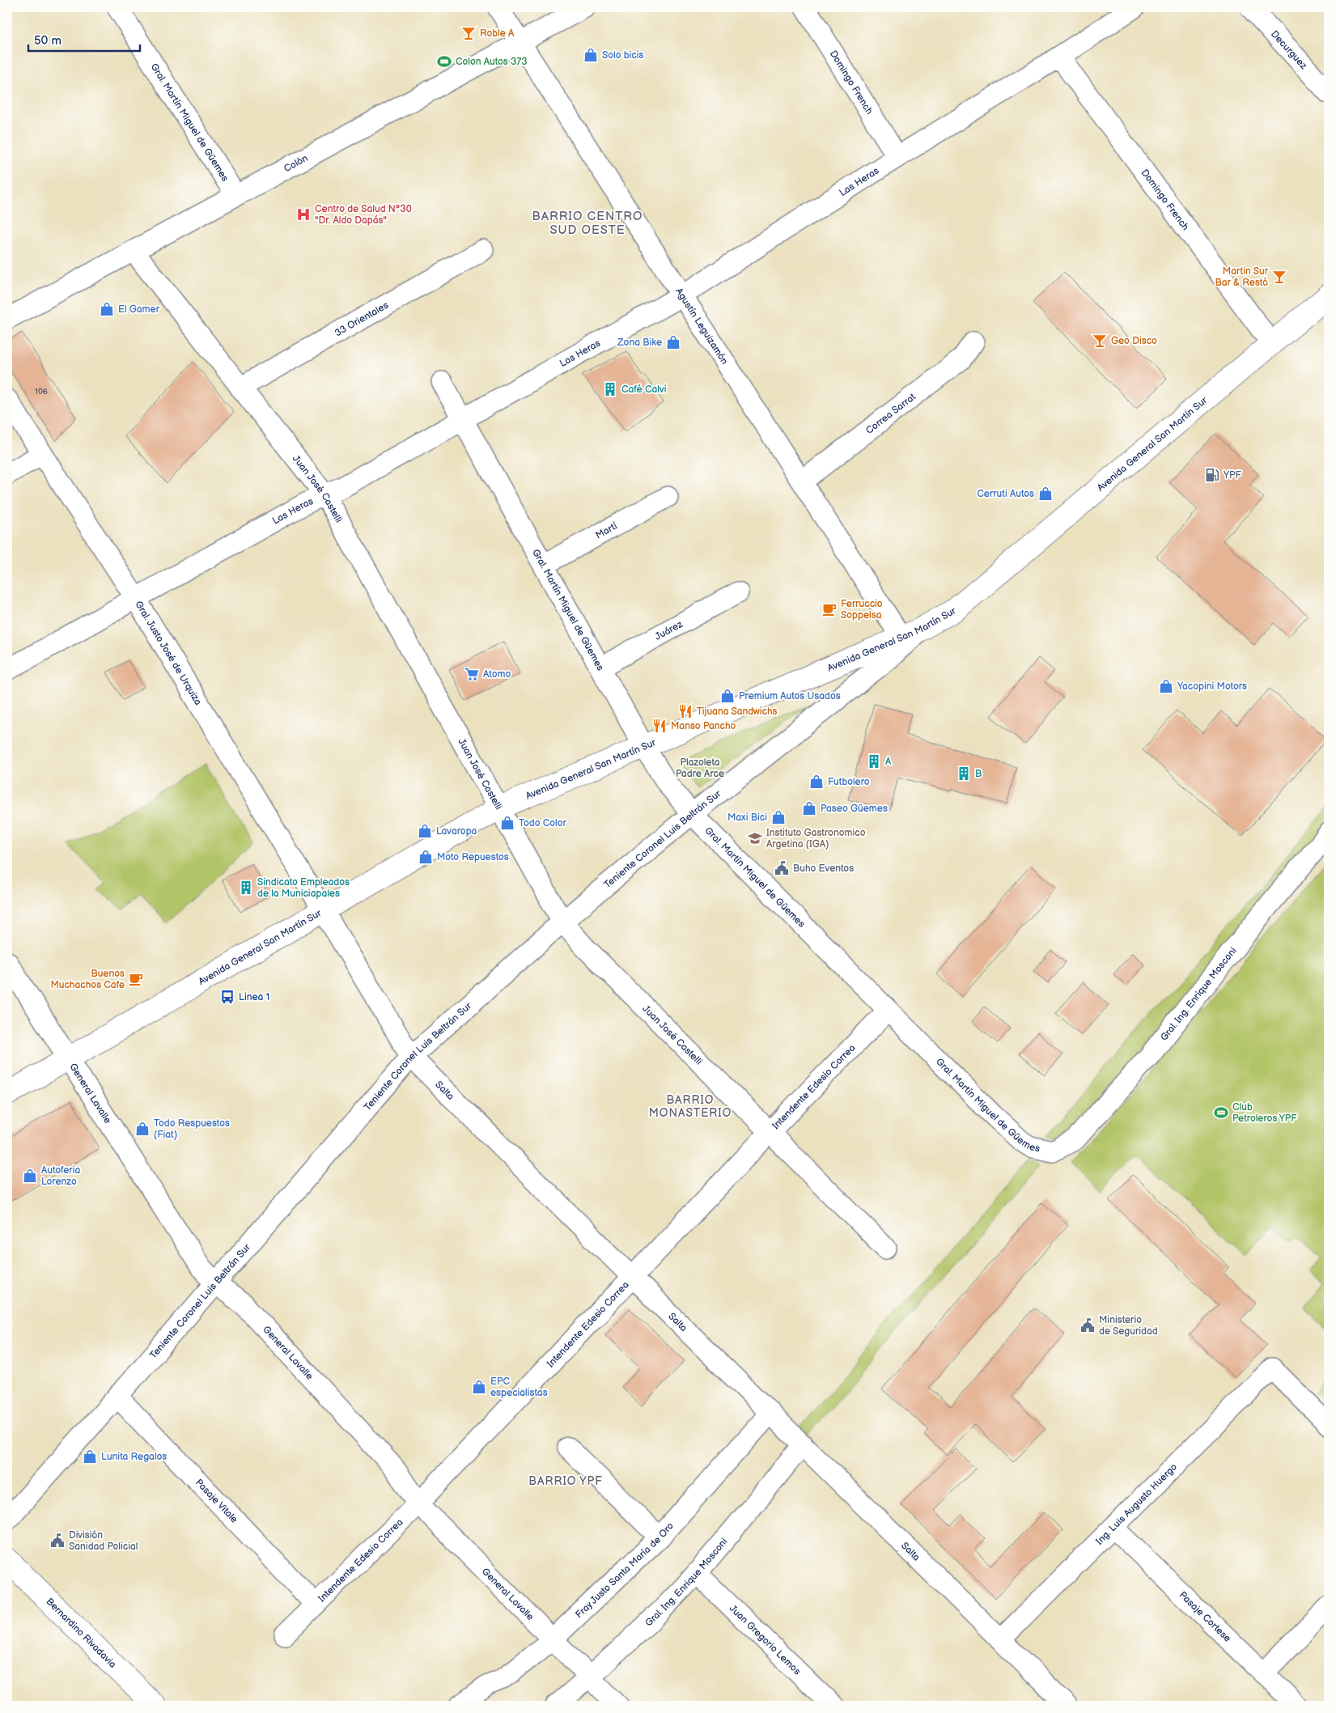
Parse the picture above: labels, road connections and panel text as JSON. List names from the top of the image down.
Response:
{
  "streets": {
    "main road": ["Avenida General San Martín Sur", "Bernardino Rivadavia"],
    "street": [
      "Decurguez",
      "Domingo French",
      "Gral. Martín Miguel de Güemes",
      "Colón",
      "Las Heras",
      "33 Orientales",
      "Agustín Leguizamón",
      "Correa Sarrat",
      "Juan José Castelli",
      "Martí",
      "Juárez",
      "Gral. Justo José de Urquiza",
      "Teniente Coronel Luis Beltrán Sur",
      "Gral. Ing. Enrique Mosconi",
      "Intendente Edesio Correa",
      "Salta",
      "General Lavalle",
      "Pasaje Vitale",
      "Ing. Luis Augusto Huergo",
      "Fray Justo Santa María de Oro",
      "Pasaje Cortese",
      "Juan Gregorio Lemos"
    ]
  },
  "crossings": [
    ["Domingo French", "Las Heras"],
    ["Domingo French", "Avenida General San Martín Sur"],
    ["Gral. Martín Miguel de Güemes", "Colón"],
    ["Gral. Martín Miguel de Güemes", "Las Heras"],
    ["Gral. Martín Miguel de Güemes", "Avenida General San Martín Sur"],
    ["Gral. Martín Miguel de Güemes", "Martí"],
    ["Gral. Martín Miguel de Güemes", "Juárez"],
    ["Gral. Martín Miguel de Güemes", "Teniente Coronel Luis Beltrán Sur"],
    ["Gral. Martín Miguel de Güemes", "Gral. Ing. Enrique Mosconi"],
    ["Gral. Martín Miguel de Güemes", "Intendente Edesio Correa"],
    ["Colón", "Agustín Leguizamón"],
    ["Colón", "Juan José Castelli"],
    ["Las Heras", "Agustín Leguizamón"],
    ["Las Heras", "Juan José Castelli"],
    ["Las Heras", "Gral. Justo José de Urquiza"],
    ["33 Orientales", "Juan José Castelli"],
    ["Agustín Leguizamón", "Correa Sarrat"],
    ["Agustín Leguizamón", "Avenida General San Martín Sur"],
    ["Agustín Leguizamón", "Teniente Coronel Luis Beltrán Sur"],
    ["Avenida General San Martín Sur", "Juan José Castelli"],
    ["Avenida General San Martín Sur", "Gral. Justo José de Urquiza"],
    ["Avenida General San Martín Sur", "Teniente Coronel Luis Beltrán Sur"],
    ["Avenida General San Martín Sur", "Salta"],
    ["Avenida General San Martín Sur", "General Lavalle"],
    ["Juan José Castelli", "Teniente Coronel Luis Beltrán Sur"],
    ["Juan José Castelli", "Intendente Edesio Correa"],
    ["Gral. Justo José de Urquiza", "Salta"],
    ["Teniente Coronel Luis Beltrán Sur", "Salta"],
    ["Teniente Coronel Luis Beltrán Sur", "General Lavalle"],
    ["Teniente Coronel Luis Beltrán Sur", "Pasaje Vitale"],
    ["Gral. Ing. Enrique Mosconi", "Salta"],
    ["Gral. Ing. Enrique Mosconi", "General Lavalle"],
    ["Gral. Ing. Enrique Mosconi", "Juan Gregorio Lemos"],
    ["Intendente Edesio Correa", "Salta"],
    ["Intendente Edesio Correa", "General Lavalle"],
    ["Intendente Edesio Correa", "Pasaje Vitale"],
    ["Salta", "Ing. Luis Augusto Huergo"],
    ["Salta", "Fray Justo Santa María de Oro"],
    ["General Lavalle", "Fray Justo Santa María de Oro"],
    ["Ing. Luis Augusto Huergo", "Pasaje Cortese"]
  ],
  "districts": ["BARRIO CENTRO SUD OESTE", "BARRIO MONASTERIO", "BARRIO YPF"],
  "parks": ["Plazoleta Padre Arce"],
  "places": {
    "bar": ["Roble A", "Martin Sur Bar & Restó", "Geo Disco"],
    "shop": [
      "Solo bicis",
      "El Gamer",
      "Zona Bike",
      "Cerruti Autos",
      "Yacopini Motors",
      "Premium Autos Usados",
      "Futbolero",
      "Paseo Güemes",
      "Maxi Bici",
      "Todo Color",
      "Lavaropa",
      "Moto Repuestos",
      "Todo Respuestos (Fiat)",
      "Autoferia Lorenzo",
      "EPC especialistas",
      "Lunita Regalos"
    ],
    "sports": ["Colon Autos 373", "Club Petroleros YPF"],
    "hospital": ["Centro de Salud N°30 \"Dr. Aldo Dapás\""],
    "building": [
      "Café Calvi",
      "A",
      "B",
      "Sindicato Empleados de la Municiapales"
    ],
    "fuel station": ["YPF"],
    "cafe": ["Ferruccio Soppelsa", "Buenos Muchachos Cafe"],
    "supermarket": ["Atomo"],
    "restaurant": ["Tijuana Sandwichs", "Manso Pancho"],
    "school or university": ["Instituto Gastronomico Argetina (IGA)"],
    "public building": ["Buho Eventos", "Ministerio de Seguridad", "División Sanidad Policial"],
    "bus stop": ["Linea 1"]
  },
  "house_numbers": ["106"],
  "scale_bar": "50 m"
}
